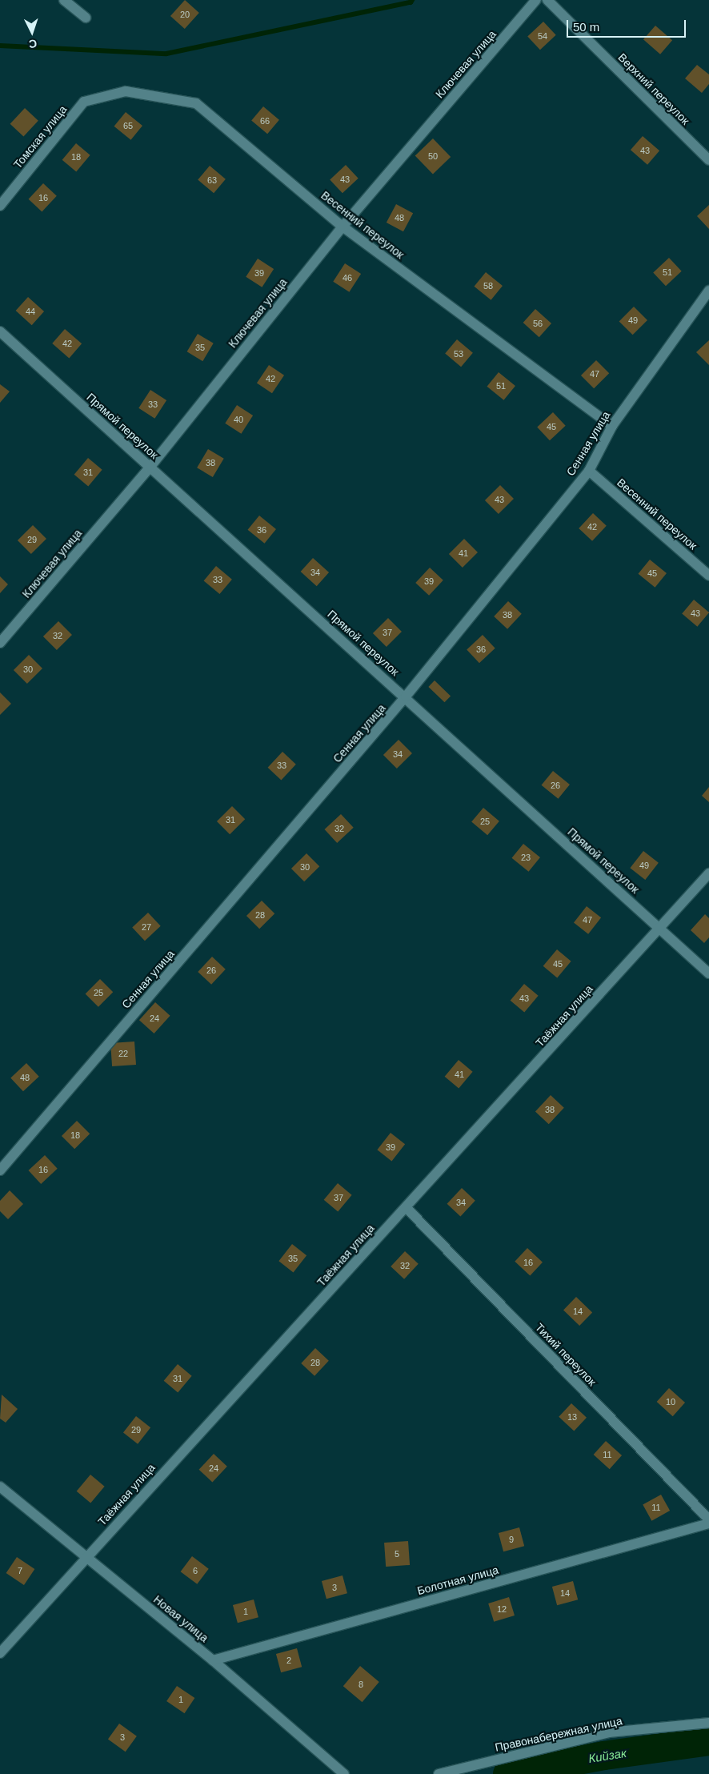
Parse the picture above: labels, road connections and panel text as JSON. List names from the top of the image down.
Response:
{
  "streets": {
    "street": [
      "Ключевая улица",
      "Верхний переулок",
      "Томская улица",
      "Весенний переулок",
      "Прямой переулок",
      "Сенная улица",
      "Таёжная улица",
      "Тихий переулок",
      "Болотная улица",
      "Новая улица",
      "Правонабережная улица"
    ]
  },
  "crossings": [
    ["Ключевая улица", "Весенний переулок"],
    ["Ключевая улица", "Прямой переулок"],
    ["Томская улица", "Весенний переулок"],
    ["Весенний переулок", "Сенная улица"],
    ["Прямой переулок", "Сенная улица"],
    ["Прямой переулок", "Таёжная улица"],
    ["Таёжная улица", "Тихий переулок"],
    ["Таёжная улица", "Новая улица"],
    ["Болотная улица", "Новая улица"]
  ],
  "water": ["Кийзак"],
  "house_numbers": [
    "20",
    "54",
    "66",
    "65",
    "43",
    "50",
    "18",
    "43",
    "63",
    "16",
    "48",
    "51",
    "39",
    "46",
    "58",
    "44",
    "49",
    "56",
    "42",
    "35",
    "53",
    "47",
    "42",
    "51",
    "33",
    "40",
    "45",
    "38",
    "31",
    "43",
    "42",
    "36",
    "29",
    "41",
    "34",
    "45",
    "33",
    "39",
    "43",
    "38",
    "37",
    "32",
    "36",
    "30",
    "34",
    "33",
    "26",
    "31",
    "25",
    "32",
    "23",
    "49",
    "30",
    "28",
    "47",
    "27",
    "45",
    "26",
    "25",
    "43",
    "24",
    "22",
    "41",
    "48",
    "38",
    "18",
    "39",
    "16",
    "37",
    "34",
    "35",
    "16",
    "32",
    "14",
    "28",
    "31",
    "10",
    "13",
    "29",
    "11",
    "24",
    "11",
    "9",
    "5",
    "7",
    "6",
    "3",
    "14",
    "12",
    "1",
    "2",
    "8",
    "1",
    "3"
  ],
  "scale_bar": "50 m",
  "north": "bottom"
}
